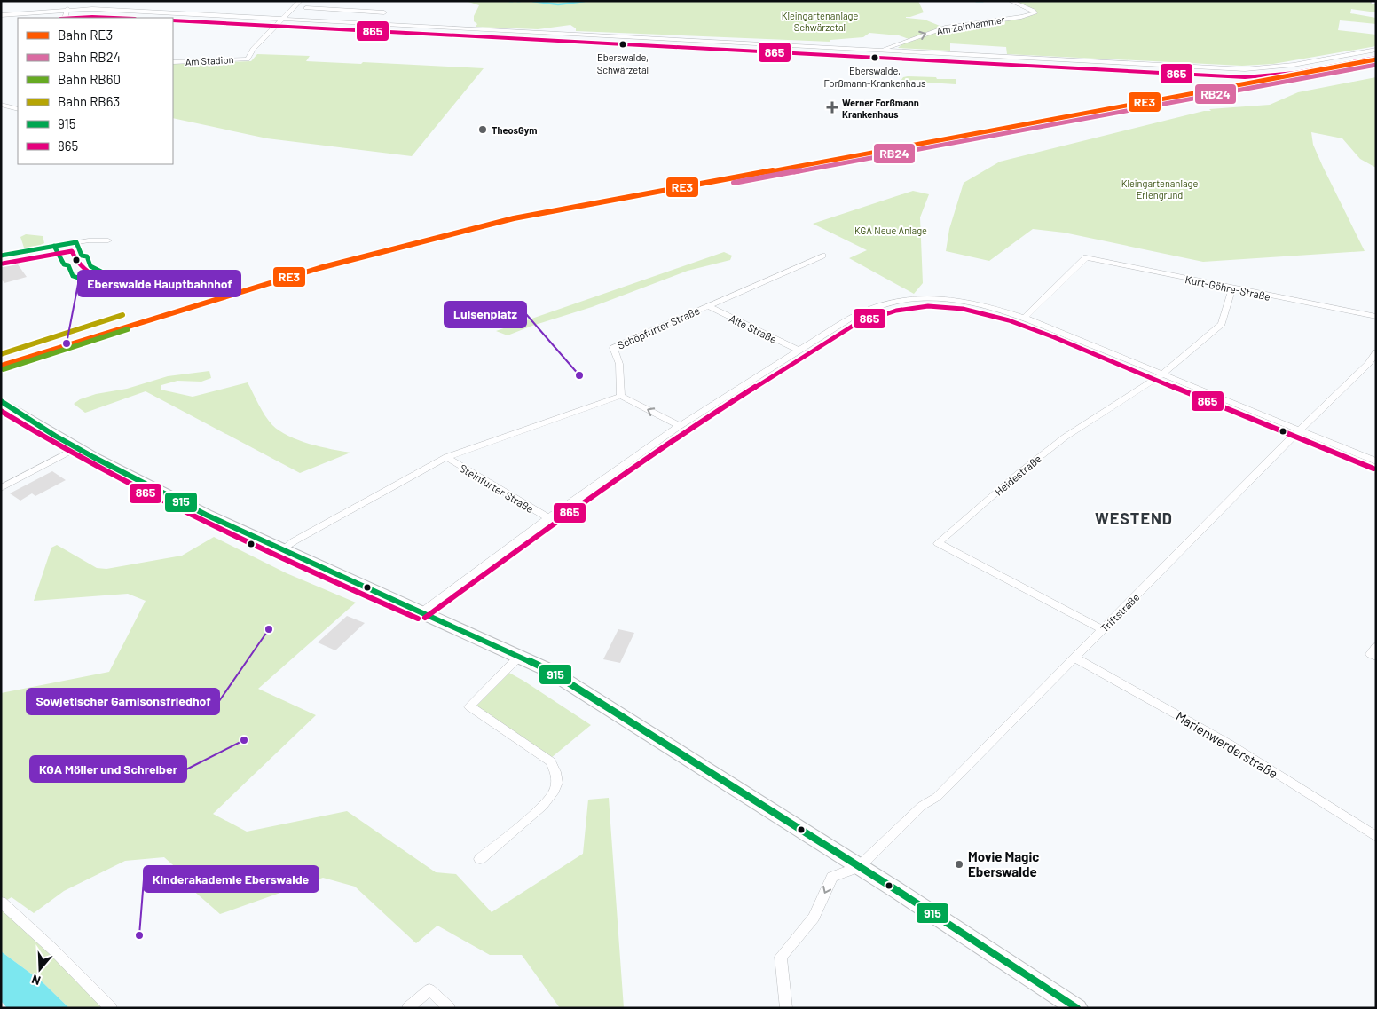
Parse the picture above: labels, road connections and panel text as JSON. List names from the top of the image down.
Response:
{
  "streets": {
    "street": [
      "Am Zainhammer",
      "Am Stadion",
      "Kurt-Göhre-Straße",
      "Schöpfurter Straße",
      "Alte Straße",
      "Heidestraße",
      "Steinfurter Straße",
      "Triftstraße",
      "Marienwerderstraße"
    ]
  },
  "crossings": [
    ["Kurt-Göhre-Straße", "Heidestraße"],
    ["Schöpfurter Straße", "Alte Straße"],
    ["Heidestraße", "Triftstraße"],
    ["Triftstraße", "Marienwerderstraße"]
  ],
  "districts": ["WESTEND"],
  "parks": ["Kleingartenanlage Schwärzetal", "Kleingartenanlage Erlengrund", "KGA Neue Anlage"],
  "places": {
    "other": [
      "Eberswalde, Schwärzetal",
      "Eberswalde, Forßmann-Krankenhaus",
      "TheosGym",
      "Eberswalde Hauptbahnhof",
      "Luisenplatz",
      "Sowjetischer Garnisonsfriedhof",
      "KGA Möller und Schreiber",
      "Movie Magic Eberswalde",
      "Kinderakademie Eberswalde"
    ],
    "health": ["Werner Forßmann Krankenhaus"]
  },
  "lines": [
    "transit line 865",
    "rail line RE3",
    "rail line RB24",
    "transit line 915",
    "rail line RB63",
    "rail line RB60"
  ],
  "legend": [
    "Bahn RE3",
    "Bahn RB24",
    "Bahn RB60",
    "Bahn RB63",
    "915",
    "865"
  ],
  "north": "bottom"
}
